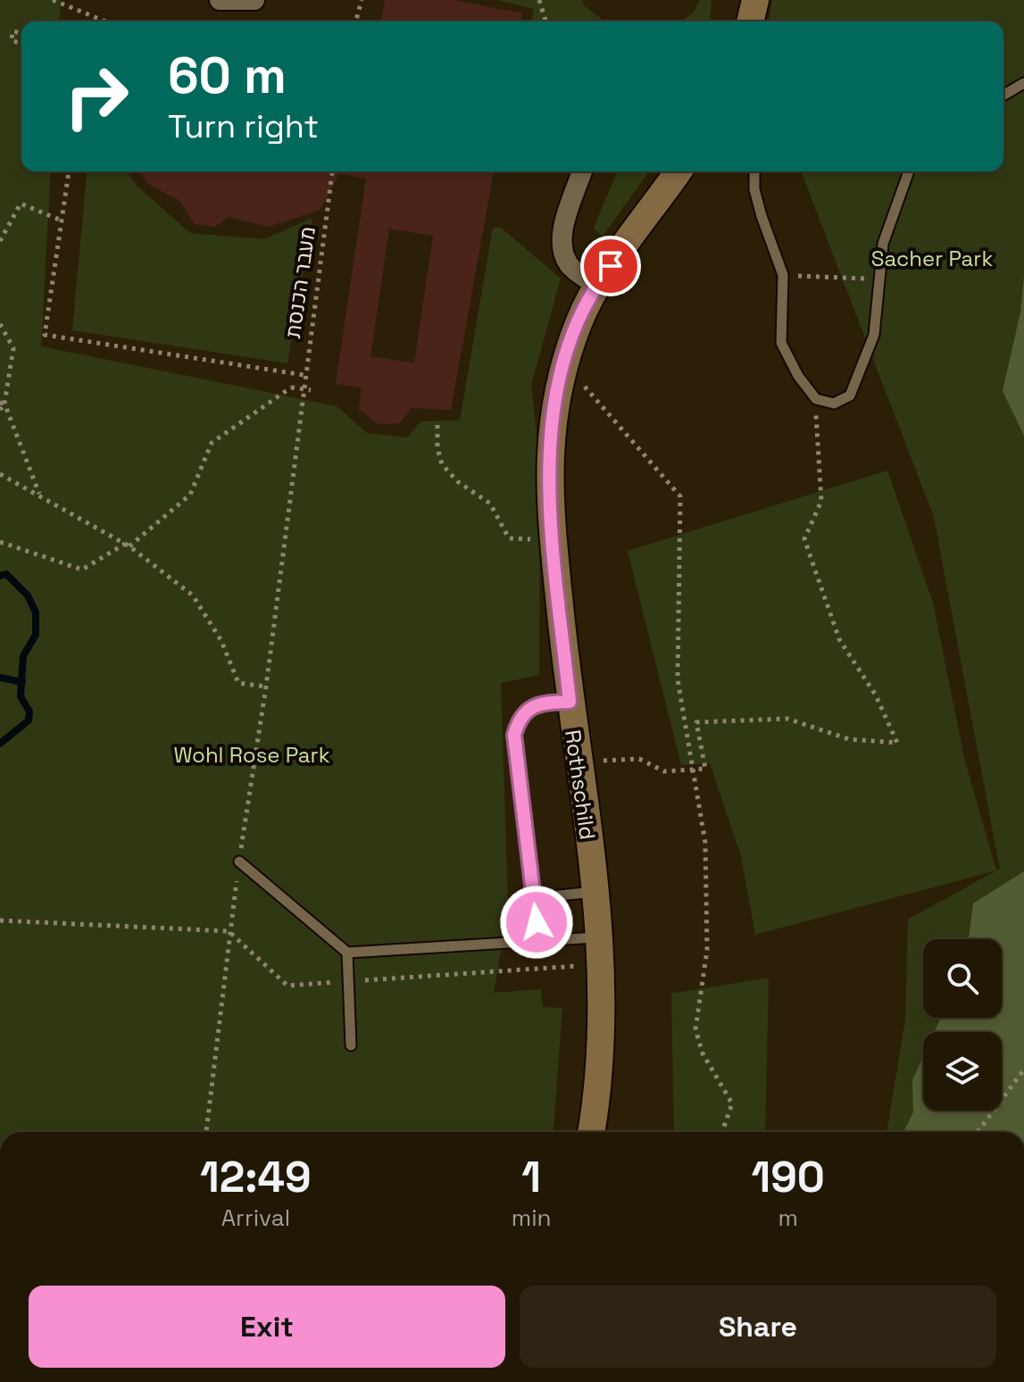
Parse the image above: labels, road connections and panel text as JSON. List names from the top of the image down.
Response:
{
  "streets": {
    "street": ["Rothschild"],
    "path": ["מעבר הכנסת"]
  },
  "parks": ["Sacher Park", "Wohl Rose Park"],
  "page": {
    "turn": ["60 m", "Turn right"],
    "eta": [
      "12:49",
      "Arrival",
      "1",
      "min",
      "190",
      "m"
    ],
    "buttons": ["Exit", "Share"]
  }
}
